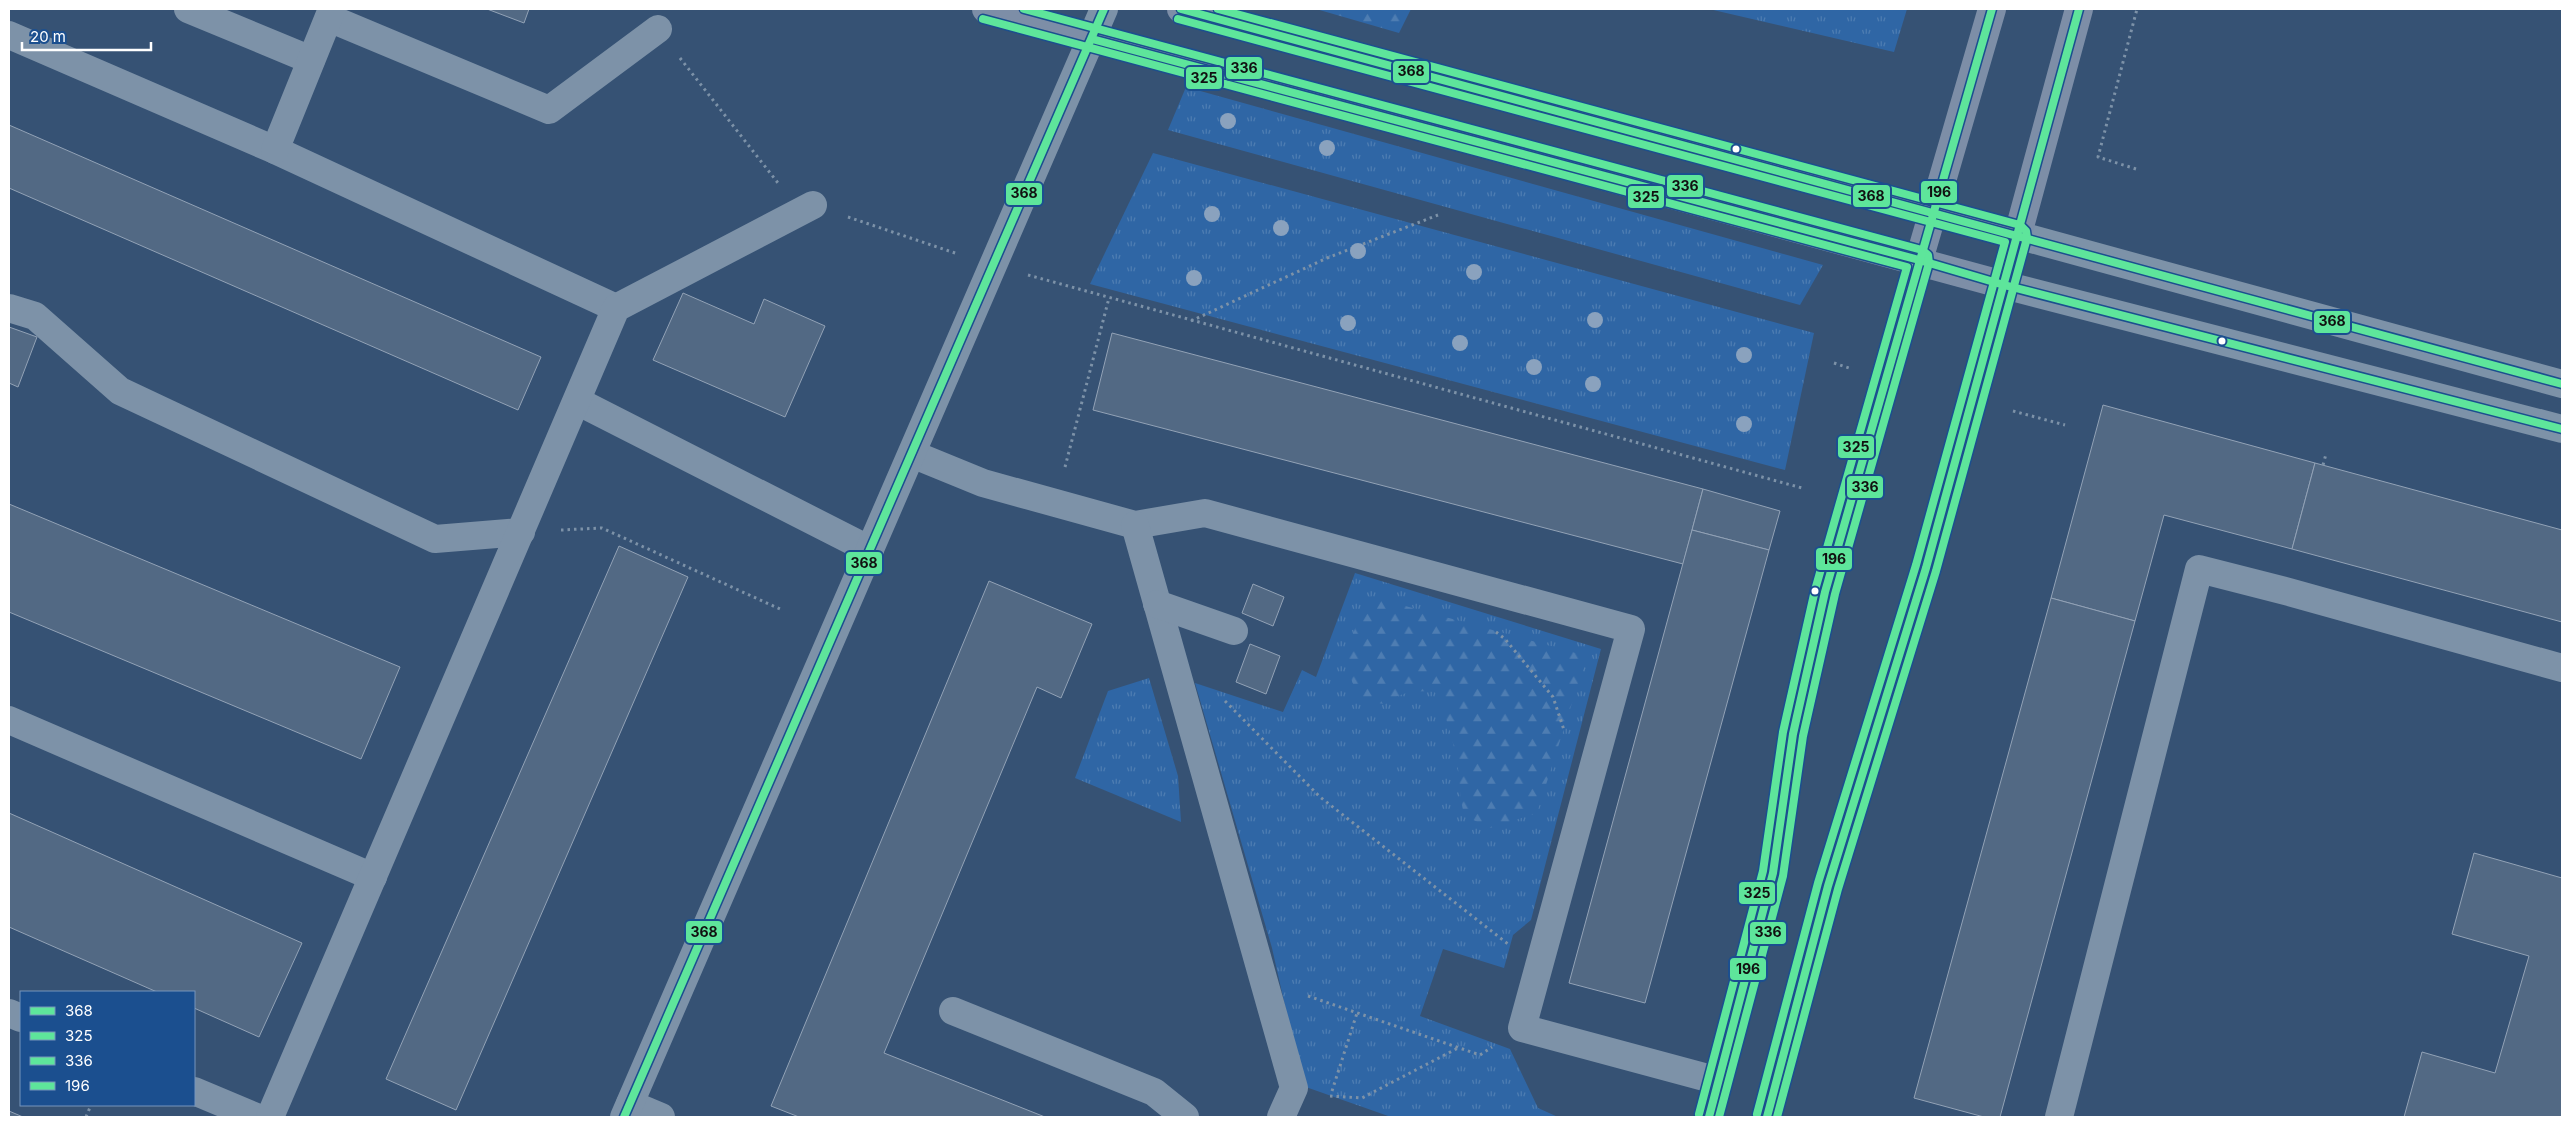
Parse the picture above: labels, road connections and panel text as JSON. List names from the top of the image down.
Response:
{
  "lines": [
    "transit line 368",
    "transit line 336",
    "transit line 196",
    "transit line 325"
  ],
  "legend": [
    "368",
    "325",
    "336",
    "196"
  ],
  "scale_bar": "20 m"
}
